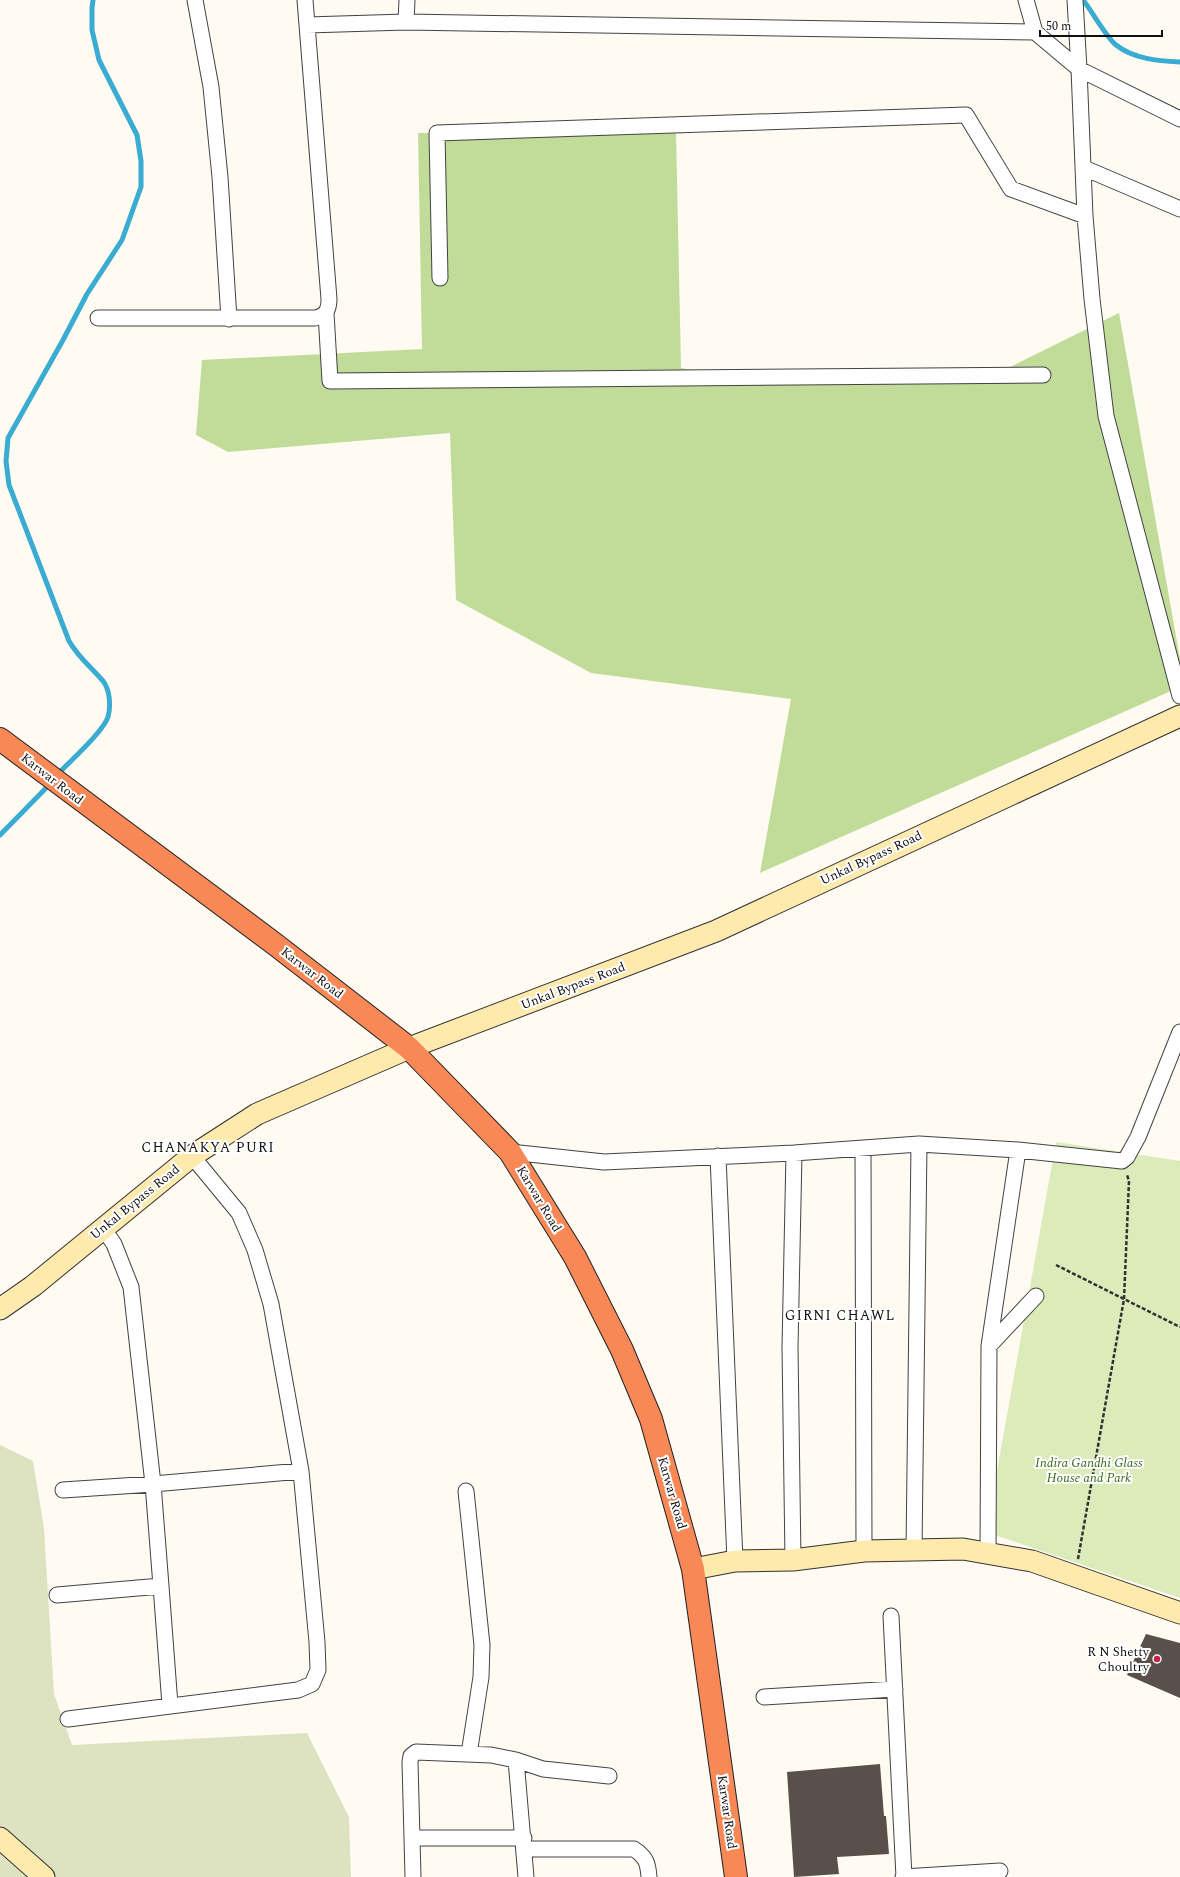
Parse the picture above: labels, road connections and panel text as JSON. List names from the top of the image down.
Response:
{
  "streets": {
    "highway": ["Karwar Road"],
    "main road": ["Unkal Bypass Road"]
  },
  "crossings": [
    ["Karwar Road", "Unkal Bypass Road"]
  ],
  "districts": ["CHANAKYA PURI", "GIRNI CHAWL"],
  "parks": ["Indira Gandhi Glass House and Park"],
  "places": ["R N Shetty Choultry"],
  "scale_bar": "50 m"
}
